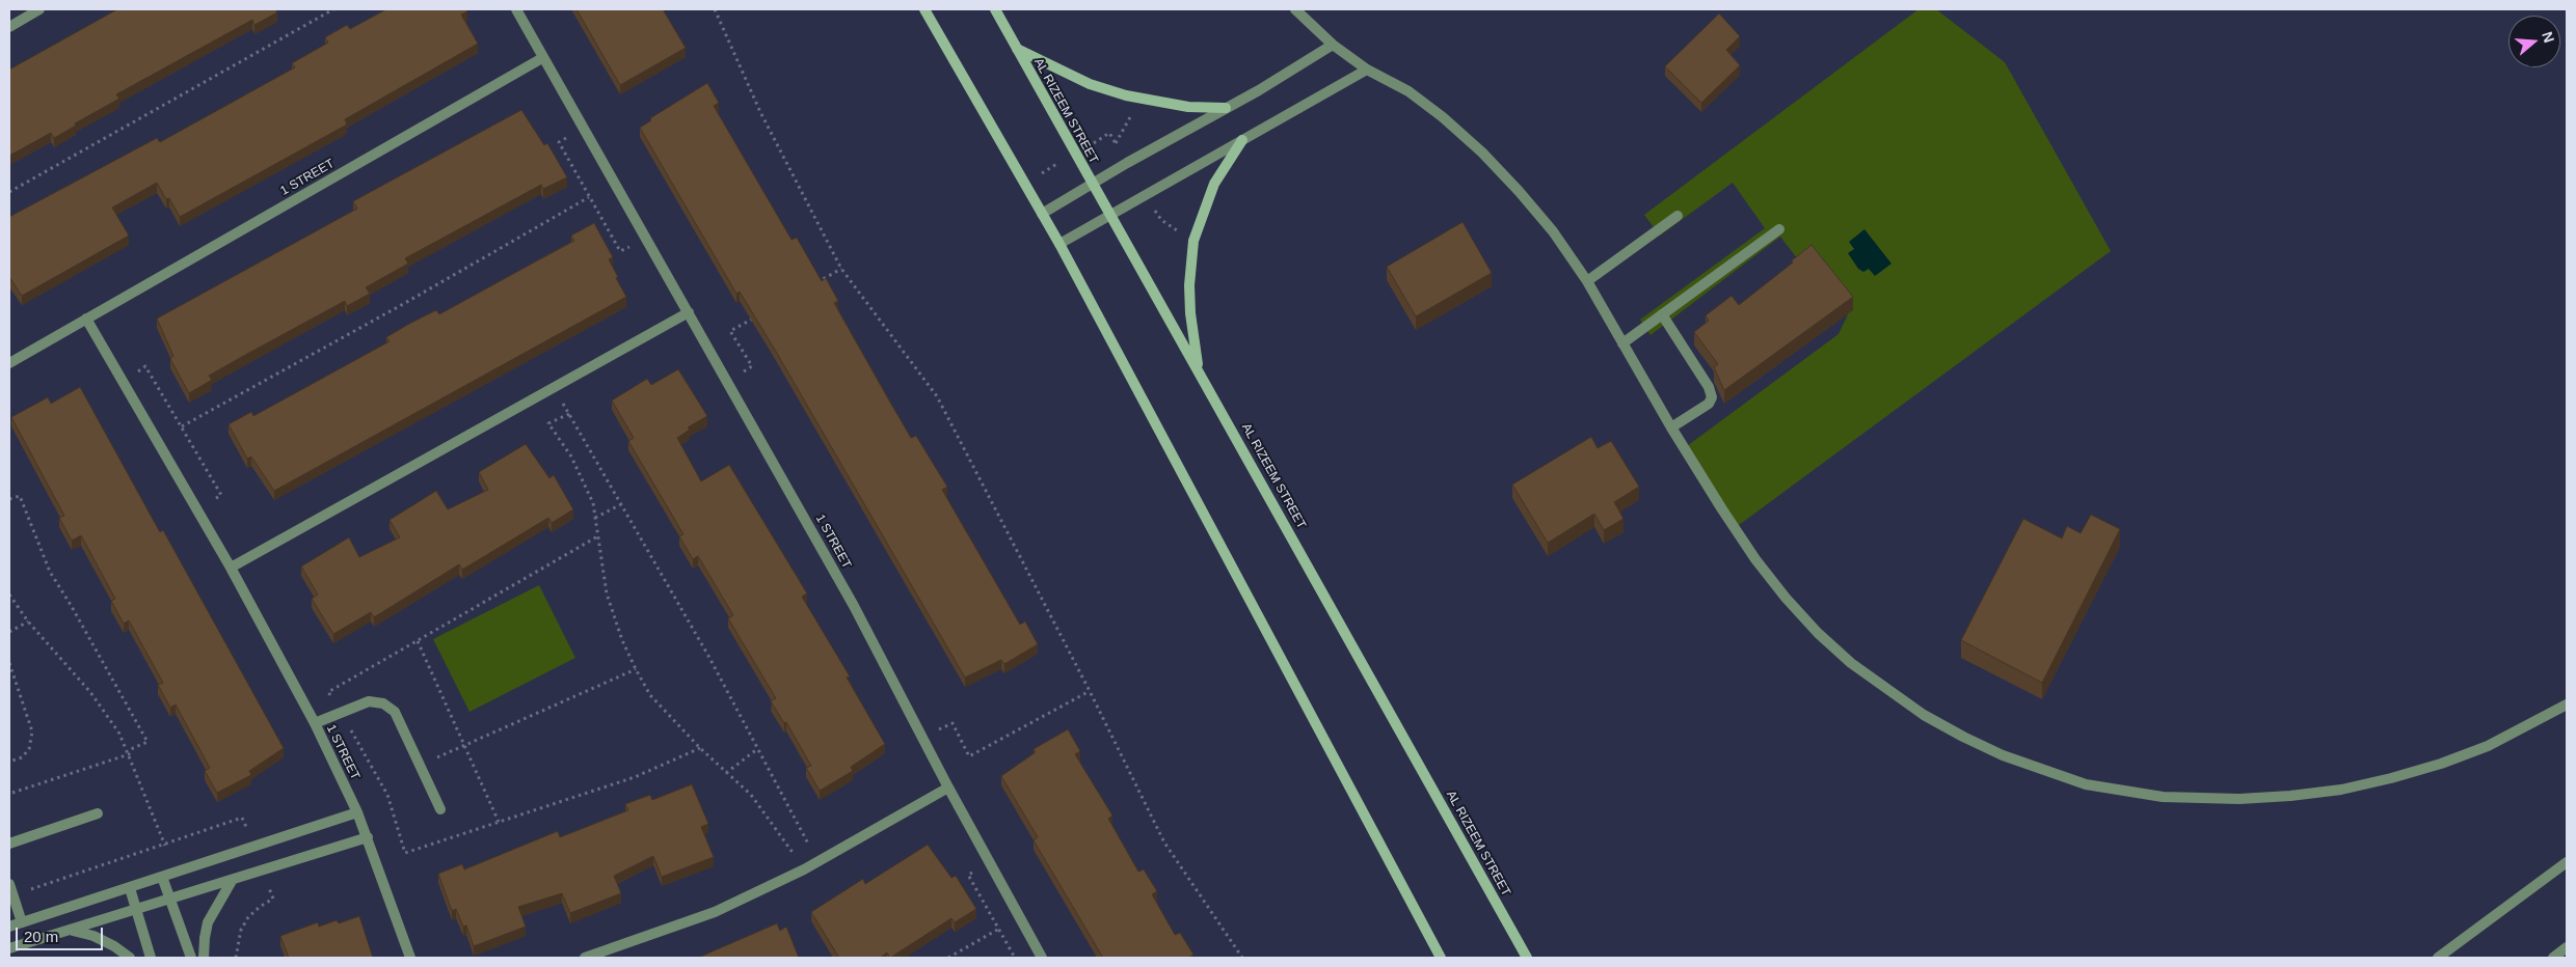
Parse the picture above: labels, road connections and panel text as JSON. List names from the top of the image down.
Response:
{
  "streets": {
    "street": ["AL RIZEEM STREET", "1 STREET"]
  },
  "scale_bar": "20 m",
  "north": "right"
}
